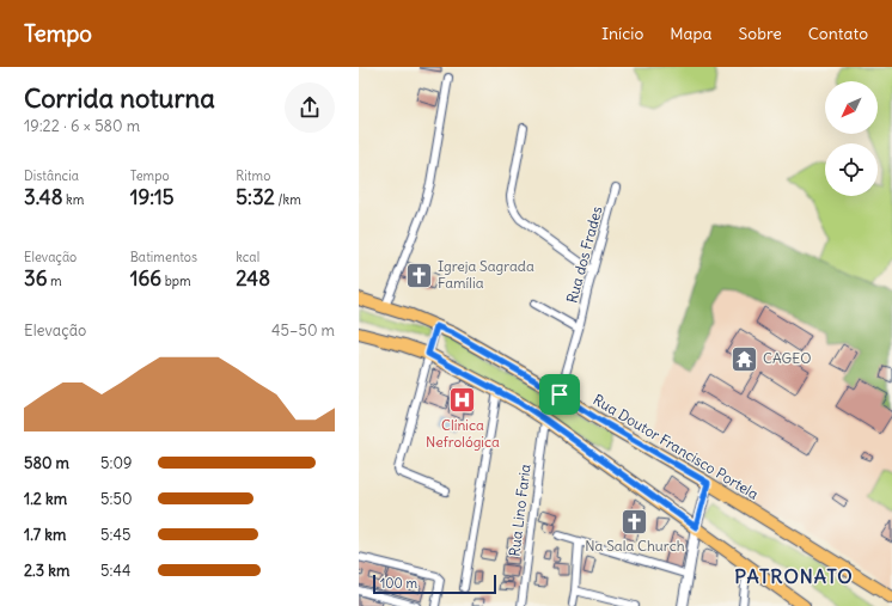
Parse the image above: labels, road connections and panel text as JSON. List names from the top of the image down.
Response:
{
  "streets": {
    "main road": ["Rua Doutor Francisco Portela"],
    "street": ["Rua dos Frades", "Rua Lino Faria"]
  },
  "crossings": [
    ["Rua dos Frades", "Rua Doutor Francisco Portela"]
  ],
  "districts": ["PATRONATO"],
  "places": {
    "church": ["Igreja Sagrada Família", "Na Sala Church"],
    "temple": ["CAGEO"],
    "hospital": ["Clínica Nefrológica"]
  },
  "scale_bar": "100 m",
  "north": "bottom left",
  "page": {
    "header": "Tempo",
    "nav": [
      "Início",
      "Mapa",
      "Sobre",
      "Contato"
    ],
    "heading": ["Corrida noturna", "19:22 · 6 × 580 m"],
    "stats": [
      ["Distância", "3.48 km"],
      ["Tempo", "19:15"],
      ["Ritmo", "5:32 /km"],
      ["Elevação", "36 m"],
      ["Batimentos", "166 bpm"],
      ["kcal", "248"]
    ],
    "chart": ["Elevação", "45–50 m"],
    "list": [
      {
        "name": "580 m",
        "note": "5:09"
      },
      {
        "name": "1.2 km",
        "note": "5:50"
      },
      {
        "name": "1.7 km",
        "note": "5:45"
      },
      {
        "name": "2.3 km",
        "note": "5:44"
      }
    ],
    "scale": "100 m"
  }
}
